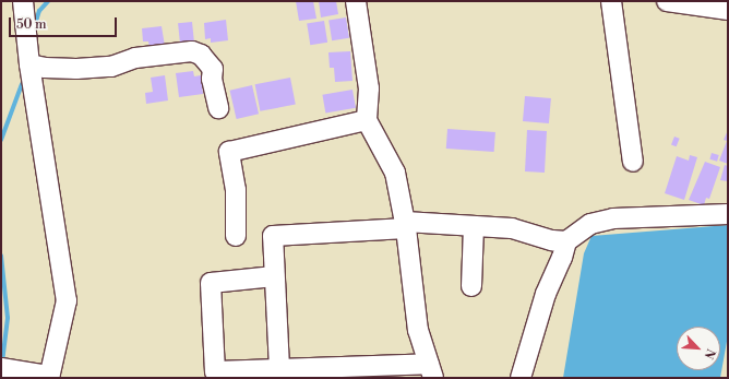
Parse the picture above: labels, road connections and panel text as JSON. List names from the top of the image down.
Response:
{
  "scale_bar": "50 m",
  "north": "bottom right"
}
